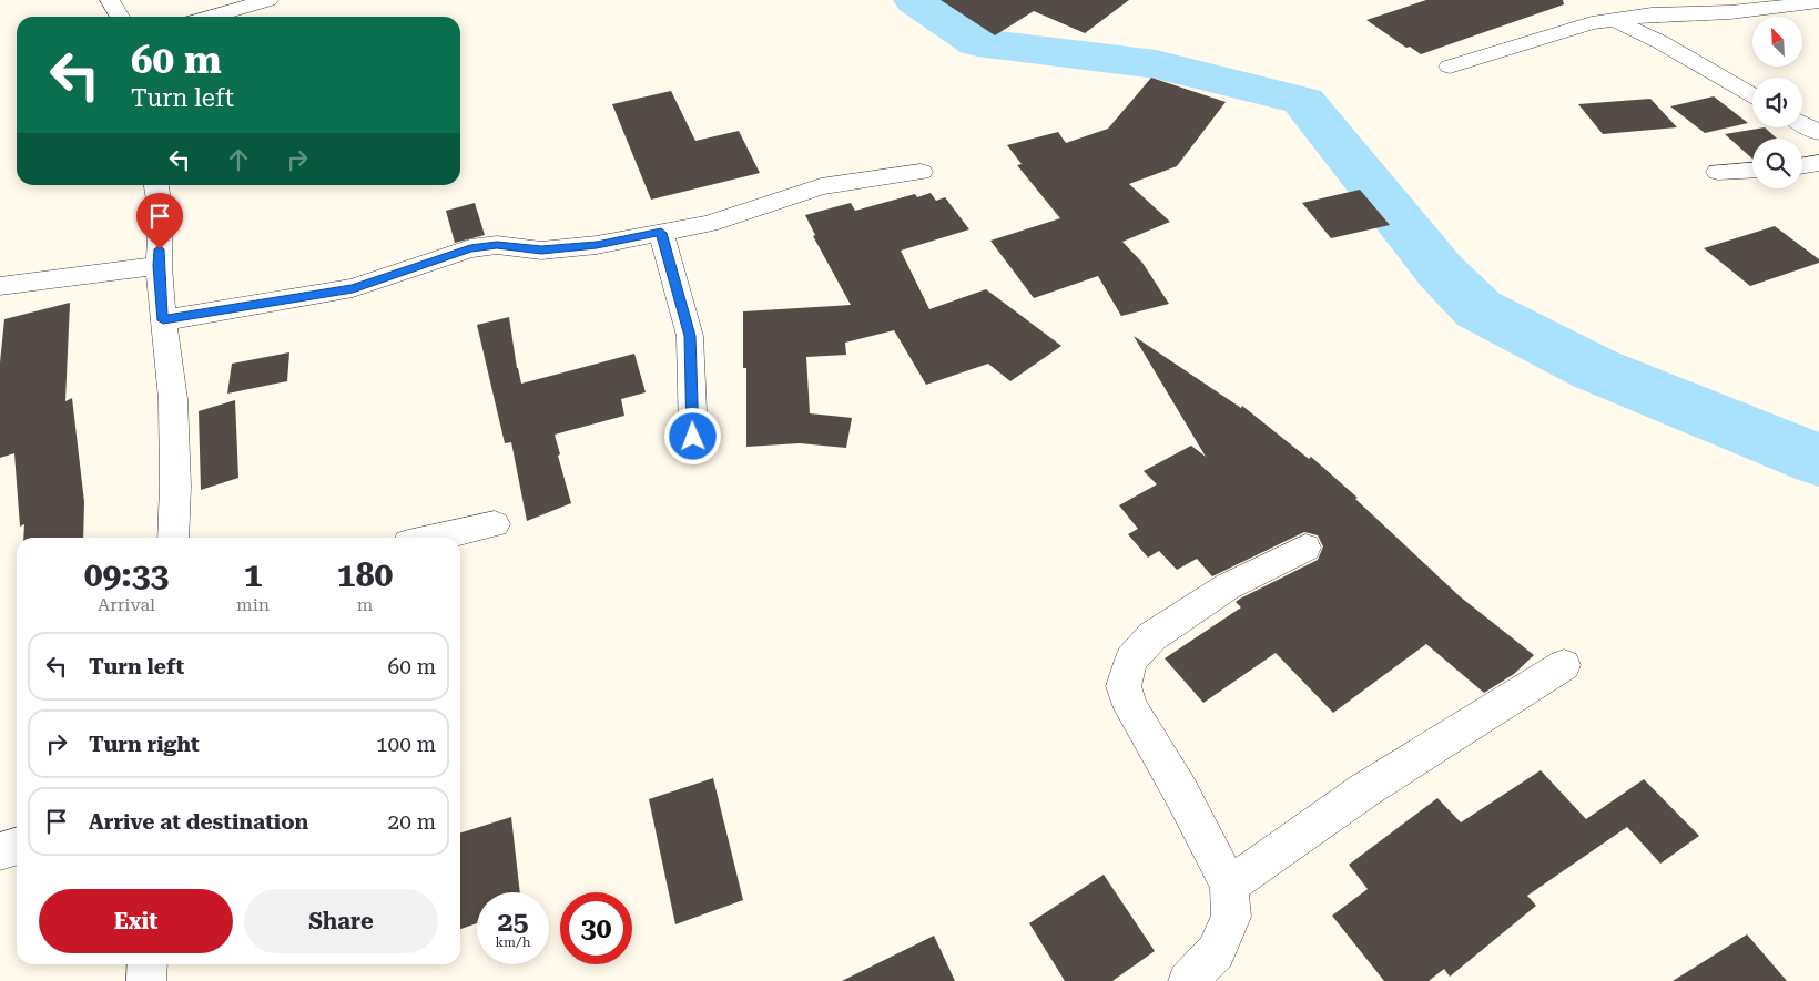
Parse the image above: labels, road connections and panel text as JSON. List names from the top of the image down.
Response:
{
  "north": "top left",
  "page": {
    "turn": ["60 m", "Turn left"],
    "eta": [
      "09:33",
      "Arrival",
      "1",
      "min",
      "180",
      "m"
    ],
    "list": [
      {
        "name": "Turn left",
        "value": "60 m"
      },
      {
        "name": "Turn right",
        "value": "100 m"
      },
      {
        "name": "Arrive at destination",
        "value": "20 m"
      }
    ],
    "buttons": ["Exit", "Share"],
    "speed": "25 km/h",
    "limit": "30"
  }
}
